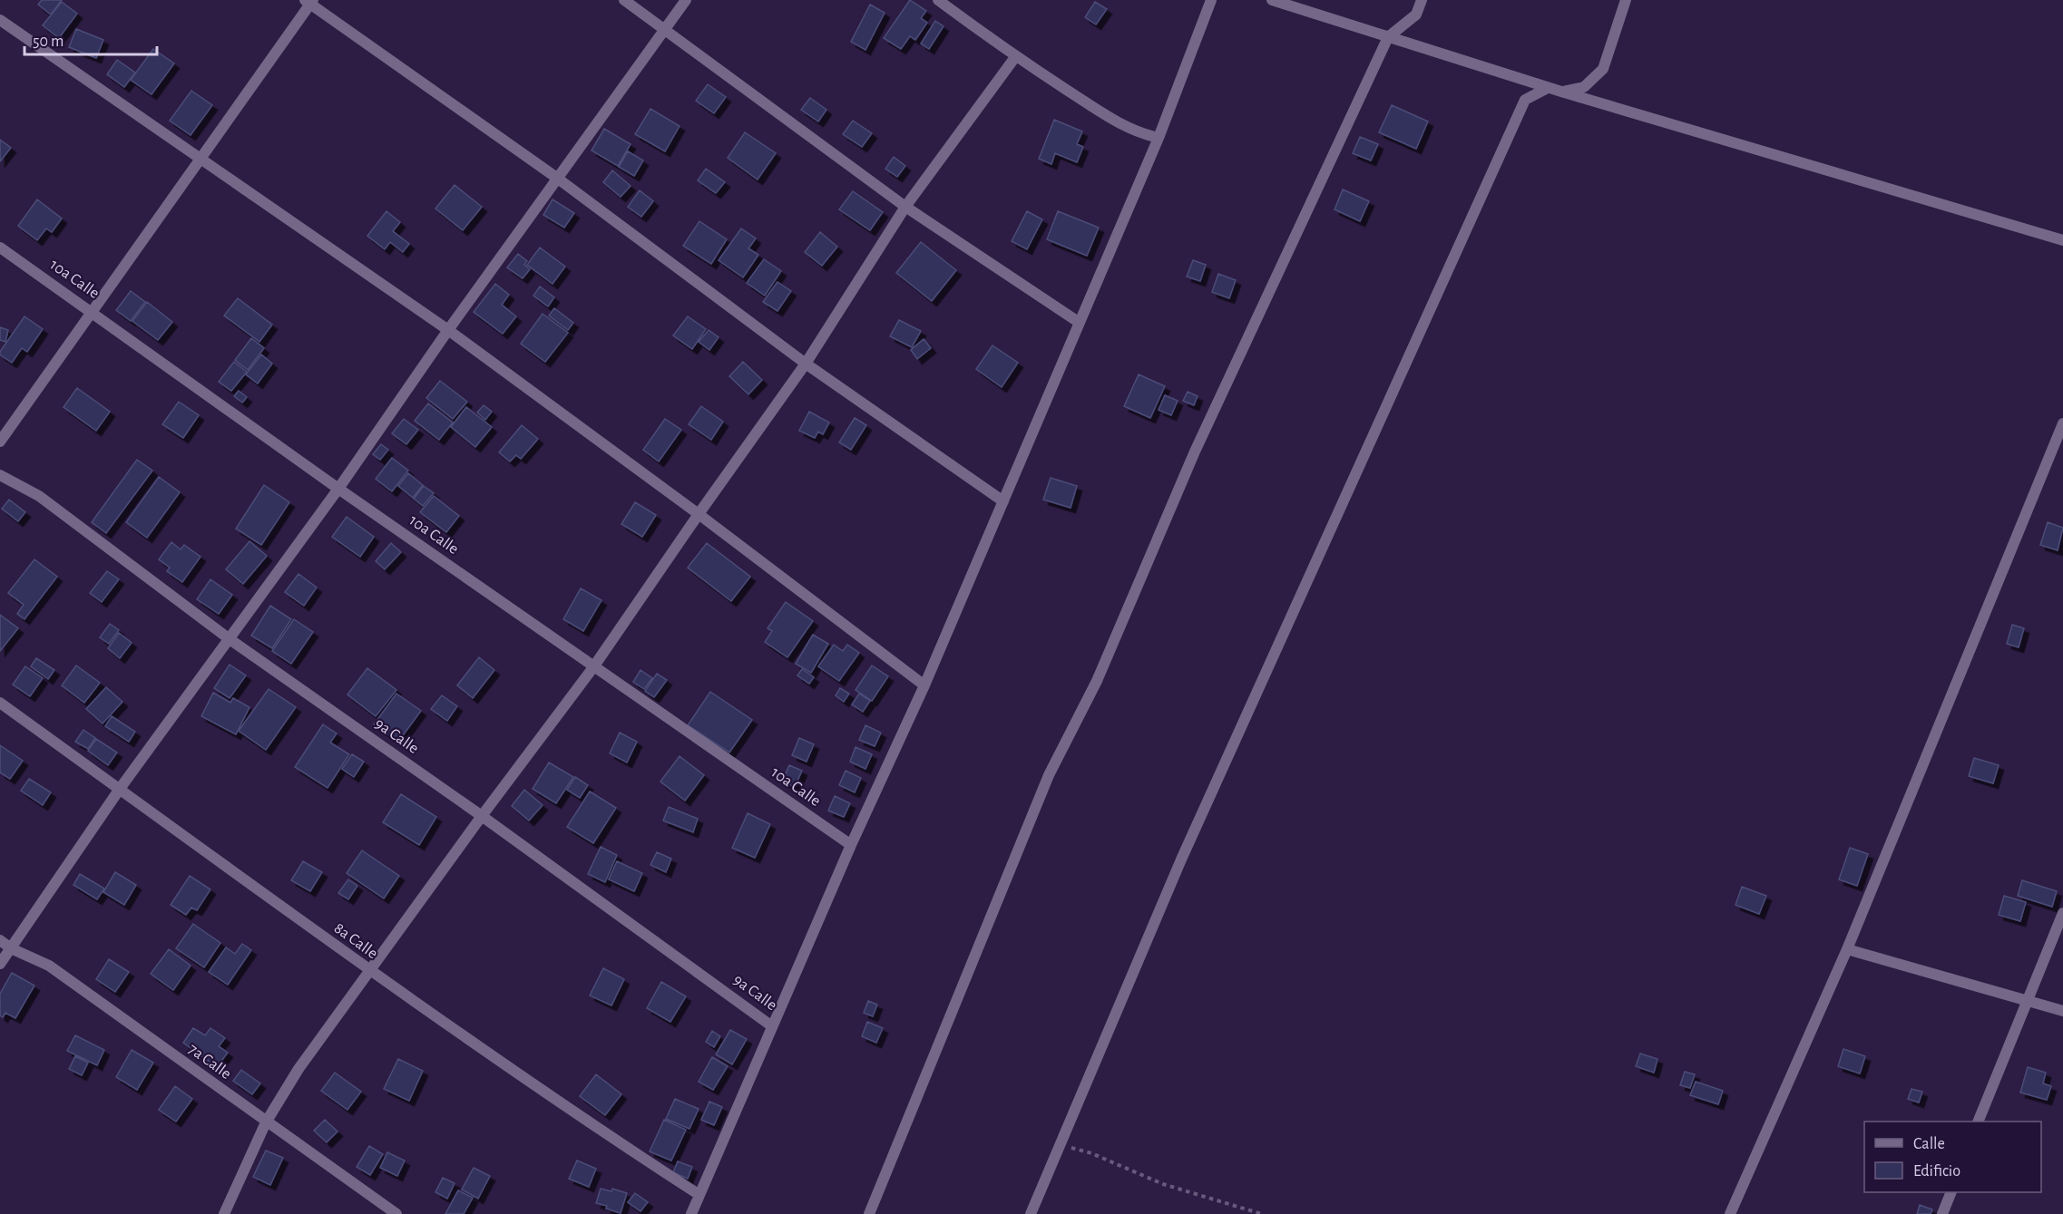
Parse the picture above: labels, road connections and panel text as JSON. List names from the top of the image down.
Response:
{
  "streets": {
    "street": [
      "10a Calle",
      "9a Calle",
      "8a Calle",
      "7a Calle"
    ]
  },
  "legend": ["Calle", "Edificio"],
  "scale_bar": "50 m"
}
